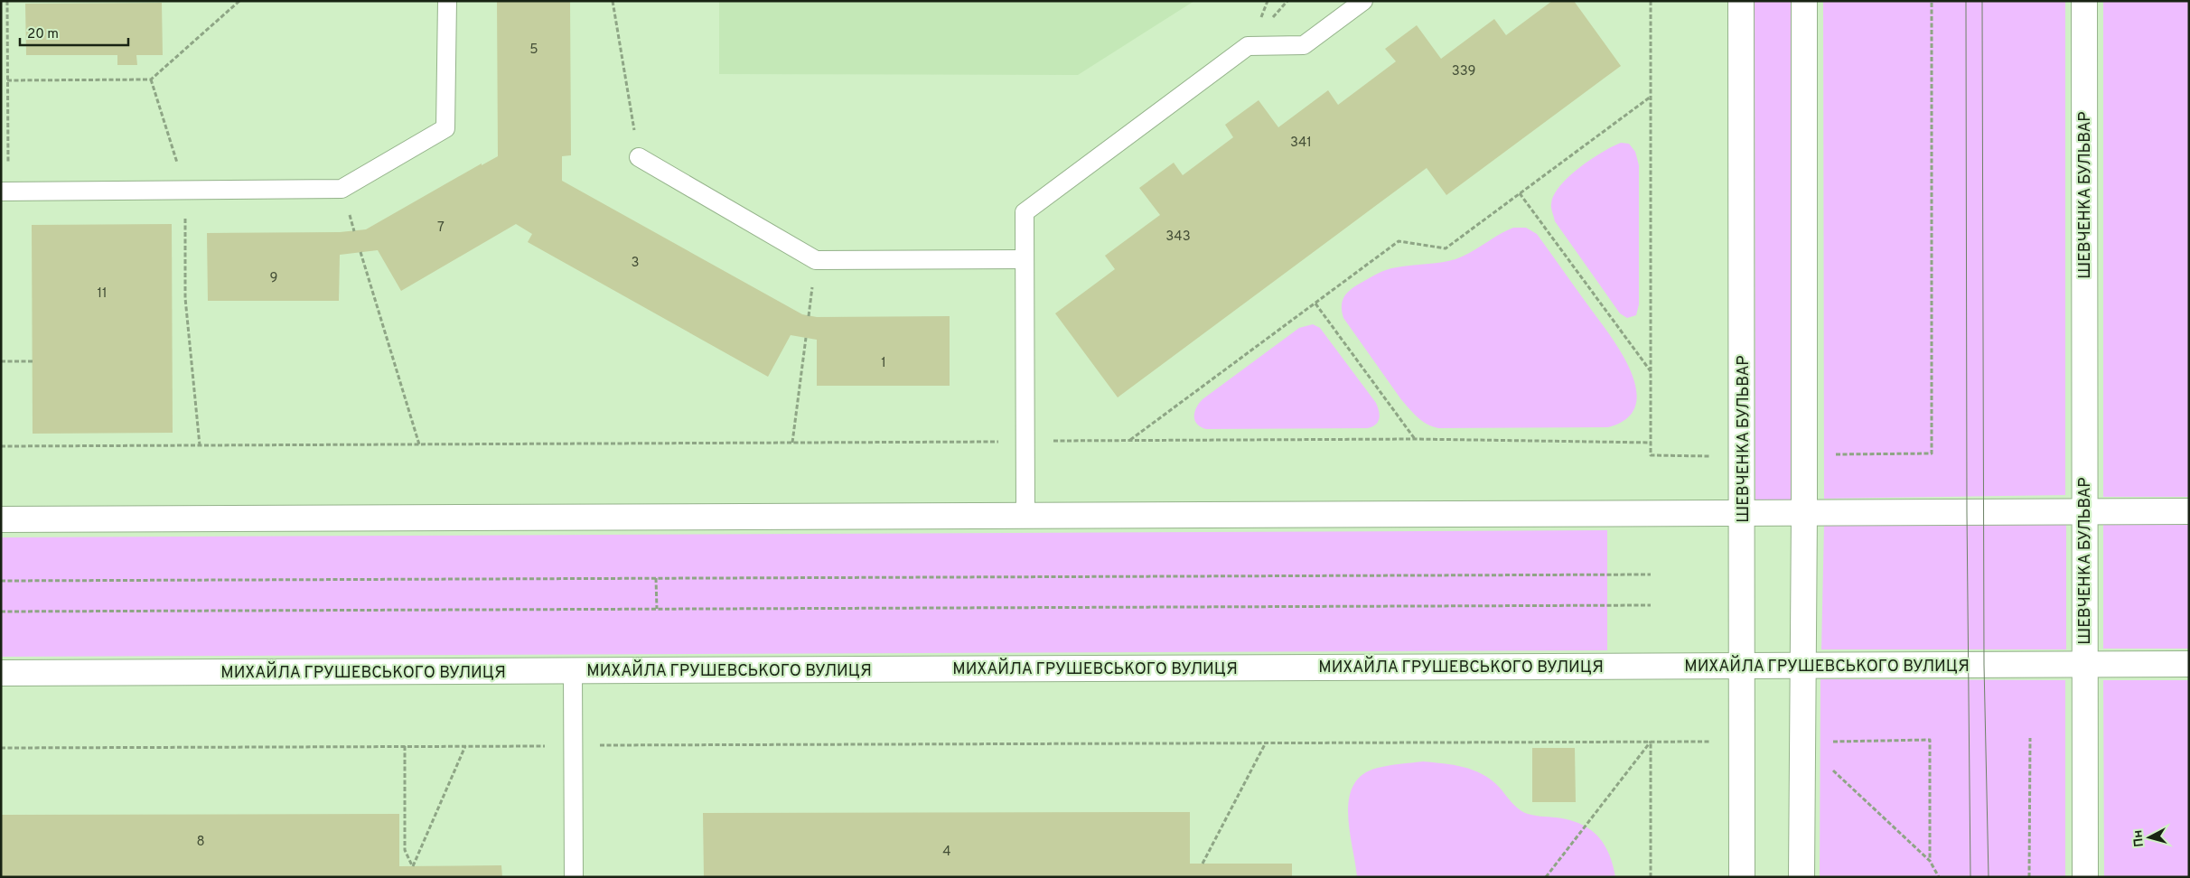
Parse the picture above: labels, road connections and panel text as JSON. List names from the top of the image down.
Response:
{
  "streets": {
    "street": ["ШЕВЧЕНКА БУЛЬВАР", "МИХАЙЛА ГРУШЕВСЬКОГО ВУЛИЦЯ"]
  },
  "crossings": [
    ["ШЕВЧЕНКА БУЛЬВАР", "МИХАЙЛА ГРУШЕВСЬКОГО ВУЛИЦЯ"]
  ],
  "house_numbers": [
    "5",
    "339",
    "341",
    "7",
    "343",
    "3",
    "9",
    "11",
    "1",
    "8",
    "4"
  ],
  "scale_bar": "20 m",
  "north": "left"
}
